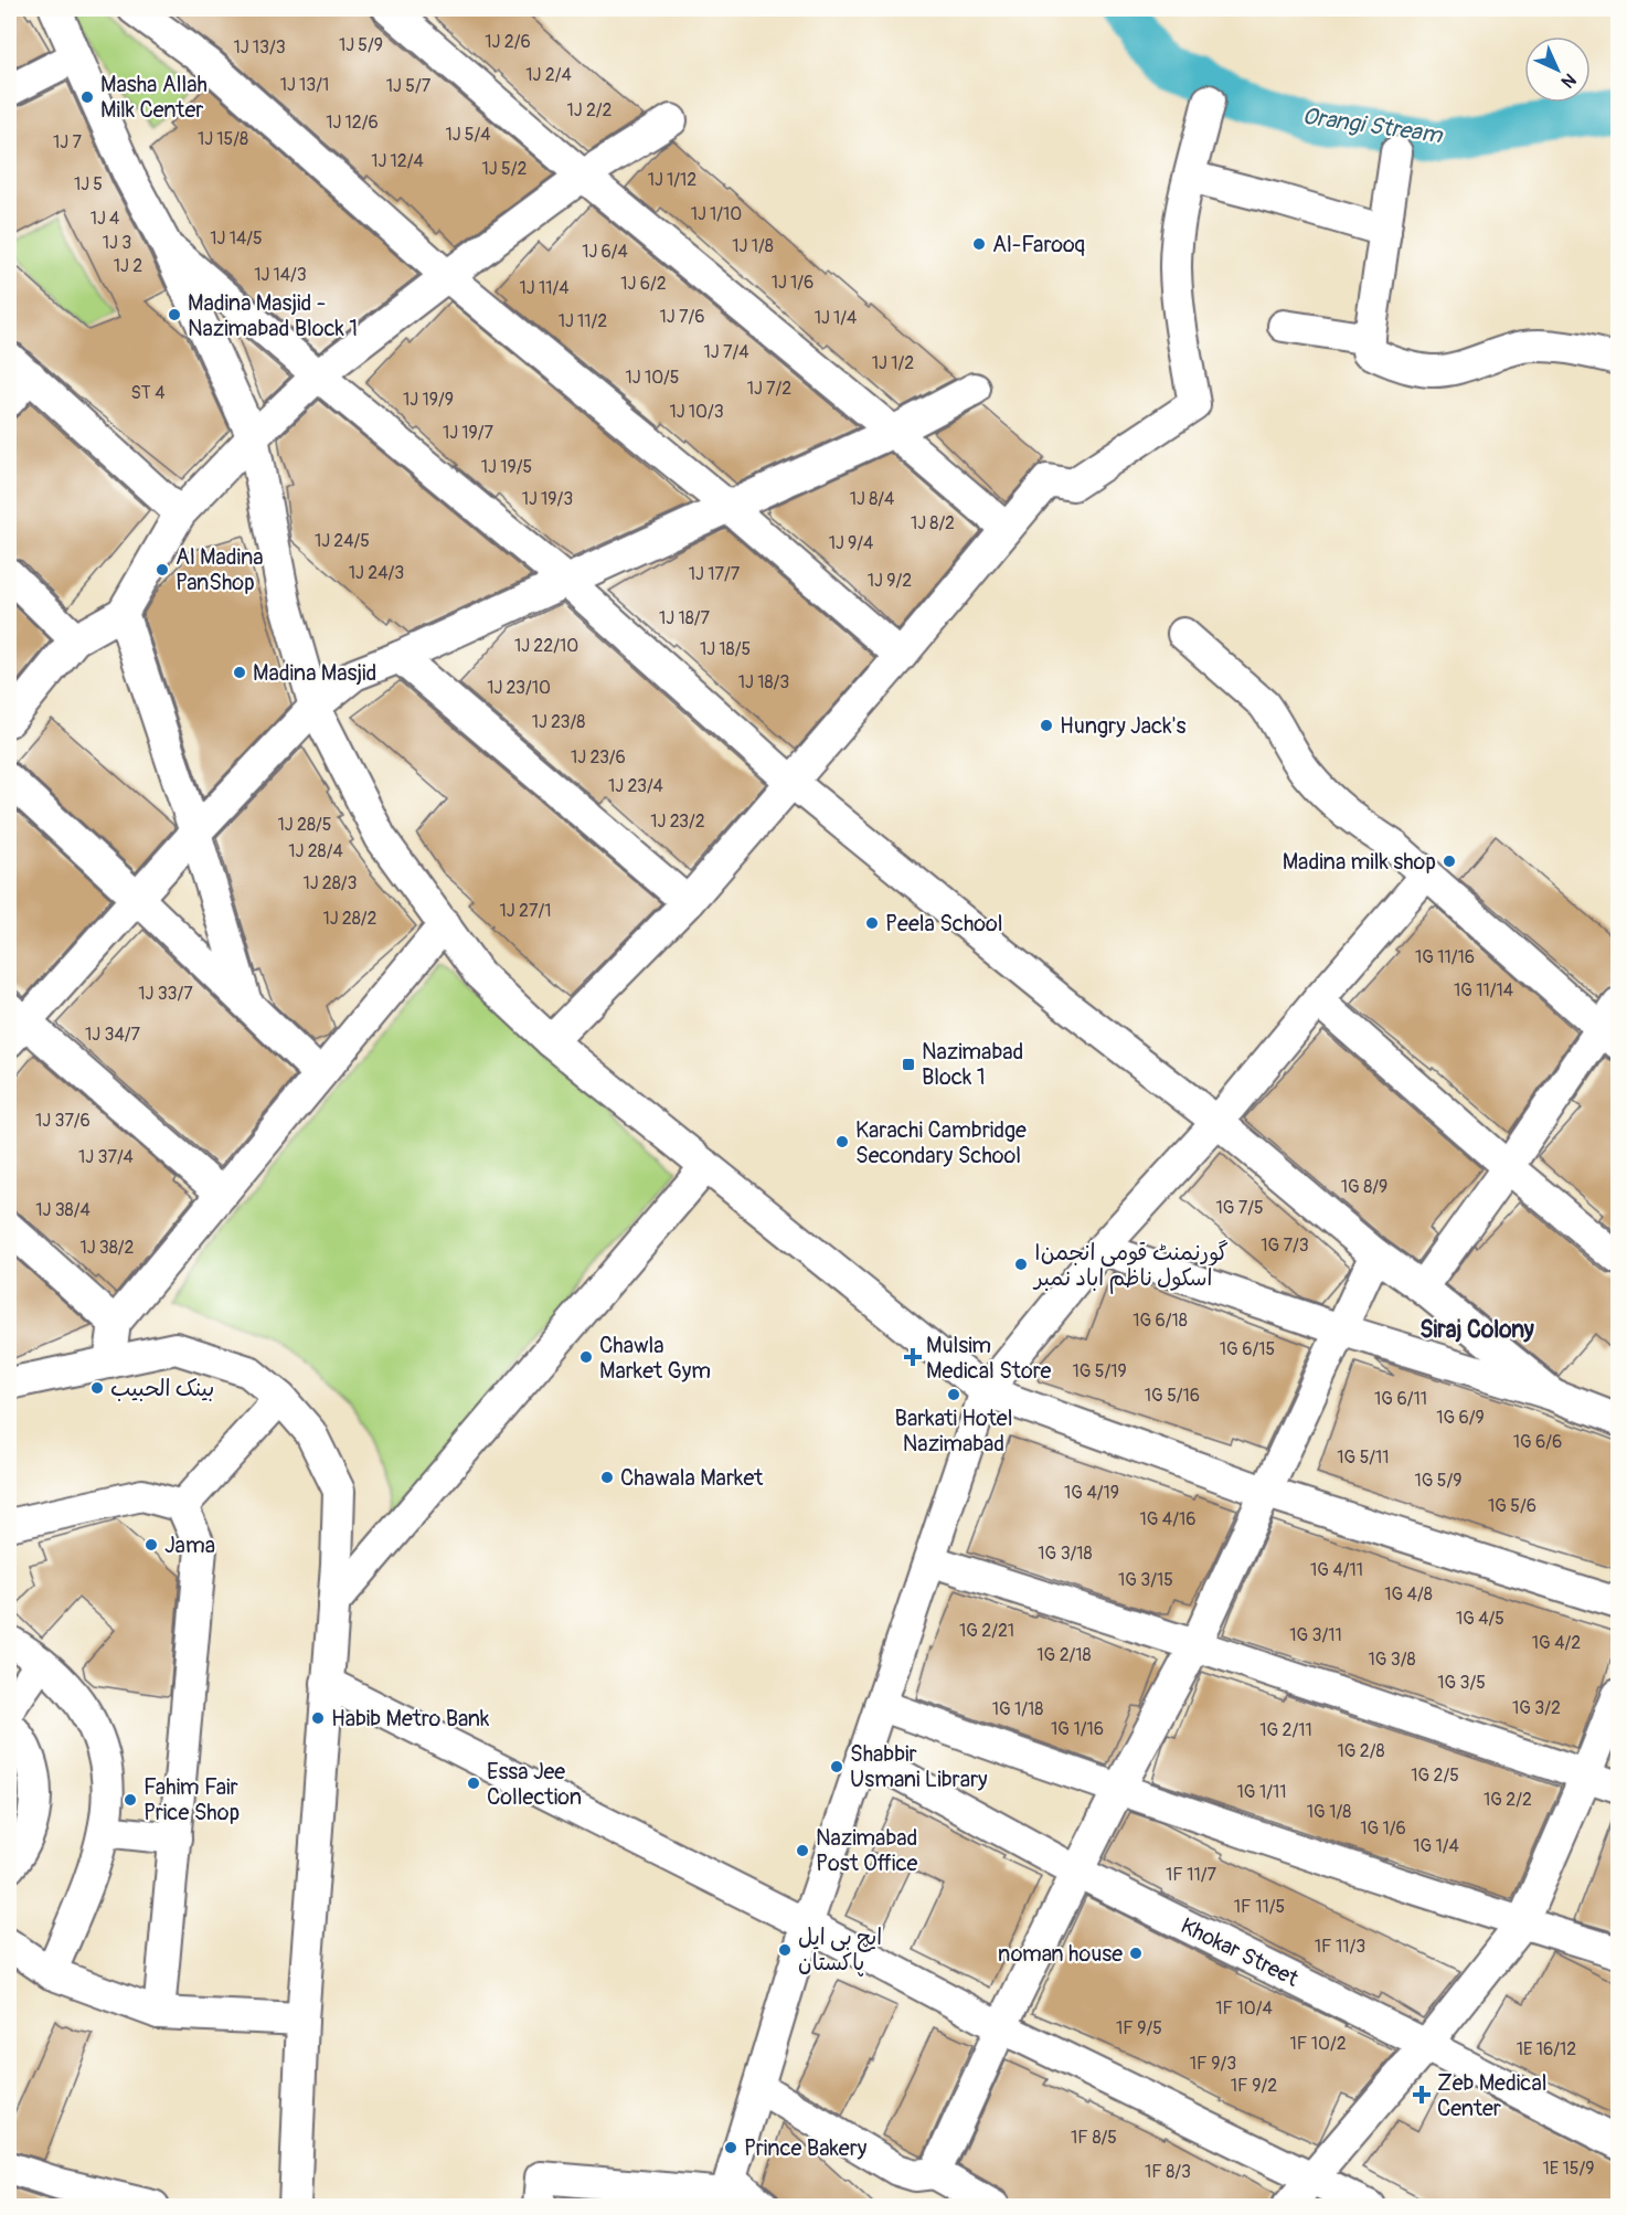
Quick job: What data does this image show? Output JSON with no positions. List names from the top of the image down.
{
  "streets": {
    "street": ["Khokar Street"]
  },
  "districts": ["Siraj Colony"],
  "water": ["Orangi Stream"],
  "places": {
    "other": [
      "Masha Allah Milk Center",
      "Al-Farooq",
      "Madina Masjid - Nazimabad Block 1",
      "Al Madina PanShop",
      "Madina Masjid",
      "Hungry Jack's",
      "Madina milk shop",
      "Peela School",
      "Karachi Cambridge Secondary School",
      "Iگورنمنٹ قومی انجمن اسکول ناظم اباد نمبر",
      "Chawla Market Gym",
      "بينک الحبيب",
      "Barkati Hotel Nazimabad",
      "Chawala Market",
      "Jama",
      "Habib Metro Bank",
      "Shabbir Usmani Library",
      "Essa Jee Collection",
      "Fahim Fair Price Shop",
      "Nazimabad Post Office",
      "ایچ بی ایل پاکستان",
      "noman house",
      "Prince Bakery"
    ],
    "transit": ["Nazimabad Block 1"],
    "health": ["Mulsim Medical Store", "Zeb Medical Center"]
  },
  "house_numbers": [
    "1J 2/6",
    "1J 5/9",
    "1J 13/3",
    "1J 2/4",
    "1J 13/1",
    "1J 5/7",
    "1J 2/2",
    "1J 12/6",
    "1J 5/4",
    "1J 15/8",
    "1J 7",
    "1J 12/4",
    "1J 5/2",
    "1J 1/12",
    "1J 5",
    "1J 1/10",
    "1J 4",
    "1J 14/5",
    "1J 3",
    "1J 1/8",
    "1J 6/4",
    "1J 2",
    "1J 14/3",
    "1J 1/6",
    "1J 6/2",
    "1J 11/4",
    "1J 7/6",
    "1J 1/4",
    "1J 11/2",
    "1J 7/4",
    "1J 1/2",
    "1J 10/5",
    "1J 7/2",
    "ST 4",
    "1J 19/9",
    "1J 10/3",
    "1J 19/7",
    "1J 19/5",
    "1J 19/3",
    "1J 8/4",
    "1J 8/2",
    "1J 24/5",
    "1J 9/4",
    "1J 24/3",
    "1J 17/7",
    "1J 9/2",
    "1J 18/7",
    "1J 22/10",
    "1J 18/5",
    "1J 18/3",
    "1J 23/10",
    "1J 23/8",
    "1J 23/6",
    "1J 23/4",
    "1J 23/2",
    "1J 28/5",
    "1J 28/4",
    "1J 28/3",
    "1J 27/1",
    "1J 28/2",
    "1G 11/16",
    "1G 11/14",
    "1J 33/7",
    "1J 34/7",
    "1J 37/6",
    "1J 37/4",
    "1G 8/9",
    "1G 7/5",
    "1J 38/4",
    "1G 7/3",
    "1J 38/2",
    "1G 6/18",
    "1G 6/15",
    "1G 5/19",
    "1G 5/16",
    "1G 6/11",
    "1G 6/9",
    "1G 6/6",
    "1G 5/11",
    "1G 5/9",
    "1G 4/19",
    "1G 5/6",
    "1G 4/16",
    "1G 3/18",
    "1G 4/11",
    "1G 3/15",
    "1G 4/8",
    "1G 4/5",
    "1G 2/21",
    "1G 3/11",
    "1G 4/2",
    "1G 2/18",
    "1G 3/8",
    "1G 3/5",
    "1G 3/2",
    "1G 1/18",
    "1G 1/16",
    "1G 2/11",
    "1G 2/8",
    "1G 2/5",
    "1G 1/11",
    "1G 2/2",
    "1G 1/8",
    "1G 1/6",
    "1G 1/4",
    "1F 11/7",
    "1F 11/5",
    "1F 11/3",
    "1F 10/4",
    "1F 9/5",
    "1F 10/2",
    "1E 16/12",
    "1F 9/3",
    "1F 9/2",
    "1F 8/5",
    "1E 15/9",
    "1F 8/3"
  ],
  "north": "bottom right"
}
